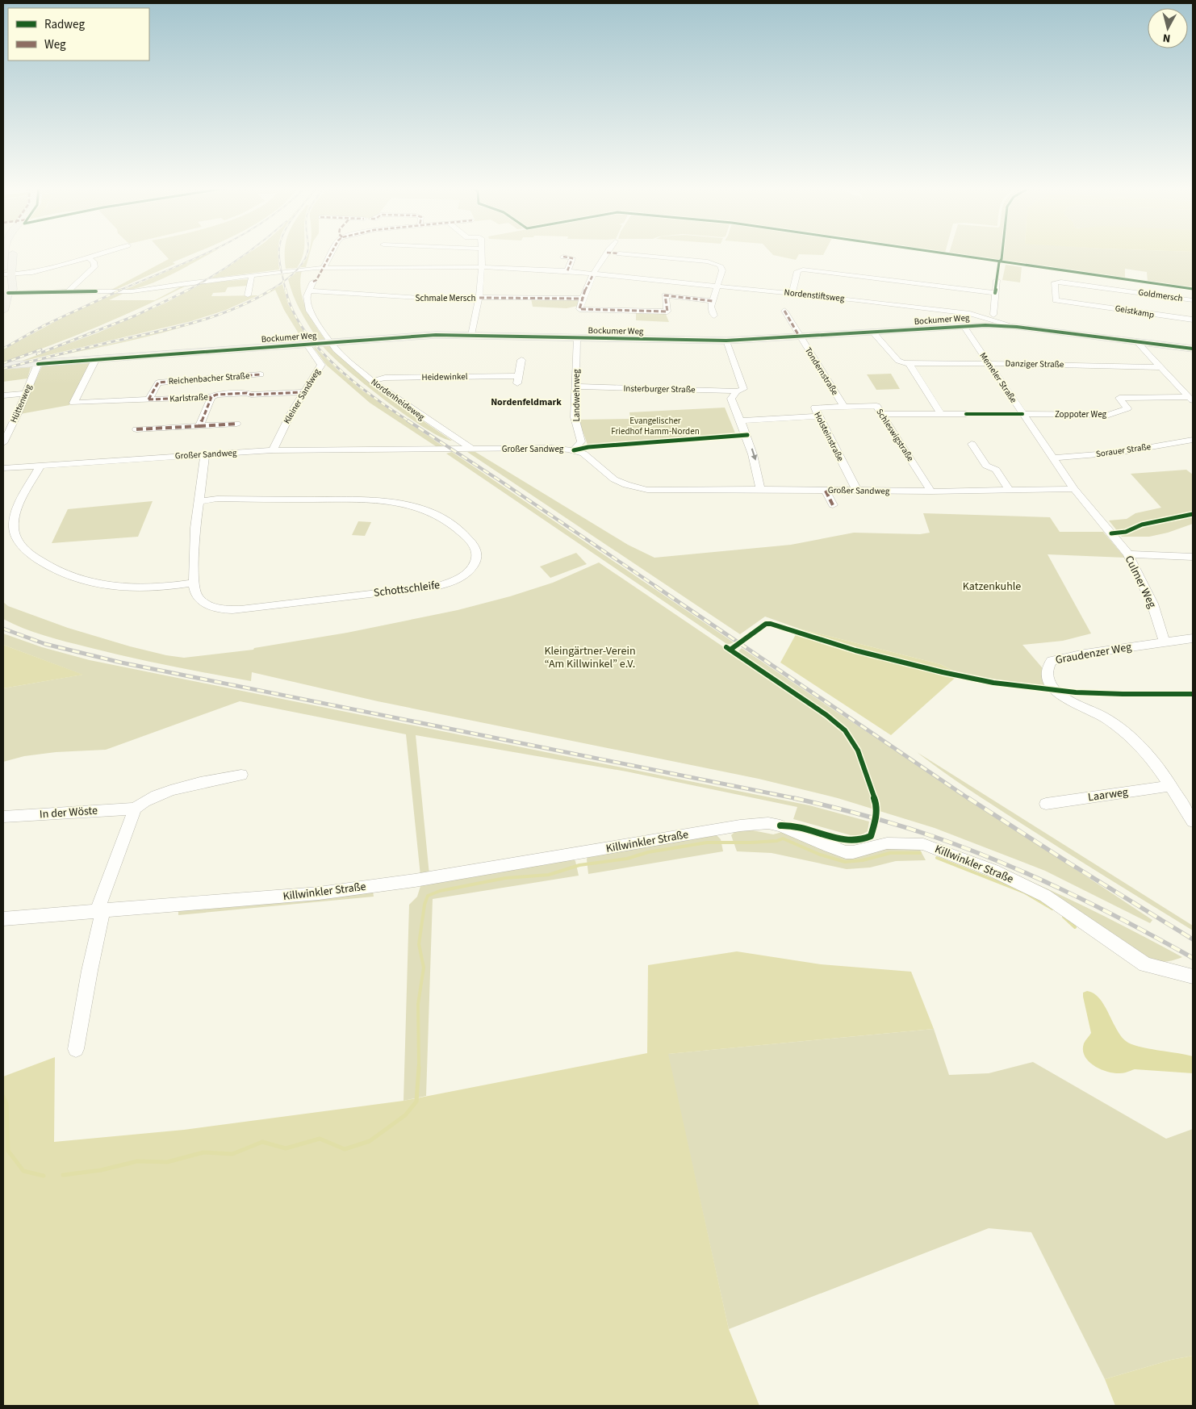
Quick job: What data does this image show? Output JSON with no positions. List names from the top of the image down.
{
  "streets": {
    "main road": ["Bockumer Weg"],
    "street": [
      "Nordenstiftsweg",
      "Goldmersch",
      "Schmale Mersch",
      "Geistkamp",
      "Danziger Straße",
      "Tondernstraße",
      "Heidewinkel",
      "Memeler Straße",
      "Reichenbacher Straße",
      "Insterburger Straße",
      "Landwehrweg",
      "Kleiner Sandweg",
      "Karlstraße",
      "Nordenheideweg",
      "Hüttenweg",
      "Zoppoter Weg",
      "Schleswigstraße",
      "Holsteinstraße",
      "Großer Sandweg",
      "Sorauer Straße",
      "Culmer Weg",
      "Schottschleife",
      "Graudenzer Weg",
      "Laarweg",
      "In der Wöste",
      "Killwinkler Straße"
    ]
  },
  "crossings": [
    ["Nordenstiftsweg", "Bockumer Weg"],
    ["Goldmersch", "Geistkamp"],
    ["Schmale Mersch", "Nordenheideweg"],
    ["Bockumer Weg", "Tondernstraße"],
    ["Bockumer Weg", "Memeler Straße"],
    ["Bockumer Weg", "Landwehrweg"],
    ["Bockumer Weg", "Kleiner Sandweg"],
    ["Bockumer Weg", "Karlstraße"],
    ["Bockumer Weg", "Nordenheideweg"],
    ["Bockumer Weg", "Hüttenweg"],
    ["Danziger Straße", "Memeler Straße"],
    ["Tondernstraße", "Schleswigstraße"],
    ["Tondernstraße", "Holsteinstraße"],
    ["Heidewinkel", "Nordenheideweg"],
    ["Memeler Straße", "Zoppoter Weg"],
    ["Memeler Straße", "Großer Sandweg"],
    ["Memeler Straße", "Sorauer Straße"],
    ["Memeler Straße", "Culmer Weg"],
    ["Reichenbacher Straße", "Karlstraße"],
    ["Insterburger Straße", "Landwehrweg"],
    ["Landwehrweg", "Großer Sandweg"],
    ["Kleiner Sandweg", "Karlstraße"],
    ["Kleiner Sandweg", "Großer Sandweg"],
    ["Nordenheideweg", "Großer Sandweg"],
    ["Schleswigstraße", "Holsteinstraße"],
    ["Schleswigstraße", "Großer Sandweg"],
    ["Holsteinstraße", "Großer Sandweg"],
    ["Großer Sandweg", "Culmer Weg"],
    ["Großer Sandweg", "Schottschleife"],
    ["Culmer Weg", "Graudenzer Weg"],
    ["Graudenzer Weg", "Laarweg"]
  ],
  "districts": ["Nordenfeldmark"],
  "parks": ["Evangelischer Friedhof Hamm-Norden", "Katzenkuhle", "Kleingärtner-Verein “Am Killwinkel” e.V."],
  "legend": ["Radweg", "Weg"],
  "north": "bottom"
}
